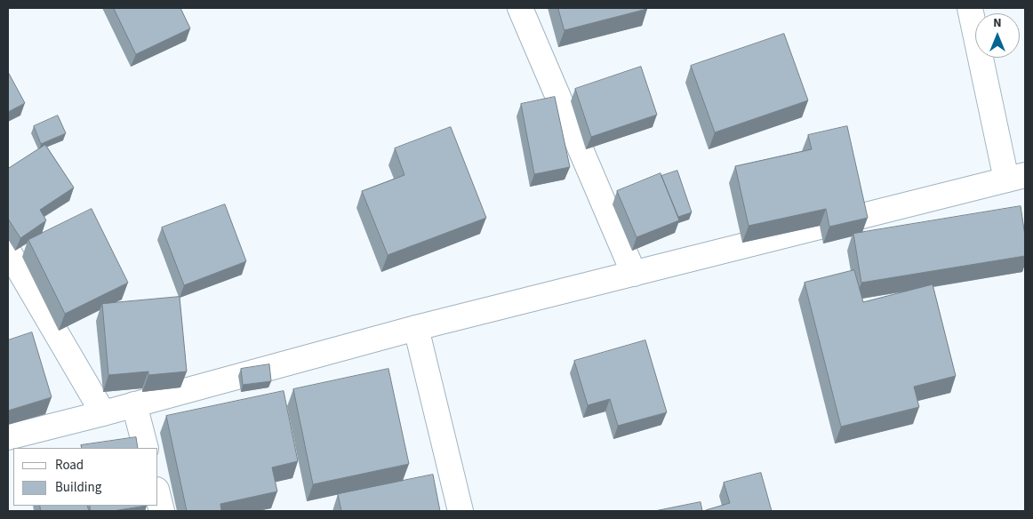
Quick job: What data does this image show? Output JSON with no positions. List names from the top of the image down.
{
  "legend": ["Road", "Building"],
  "north": "top"
}
